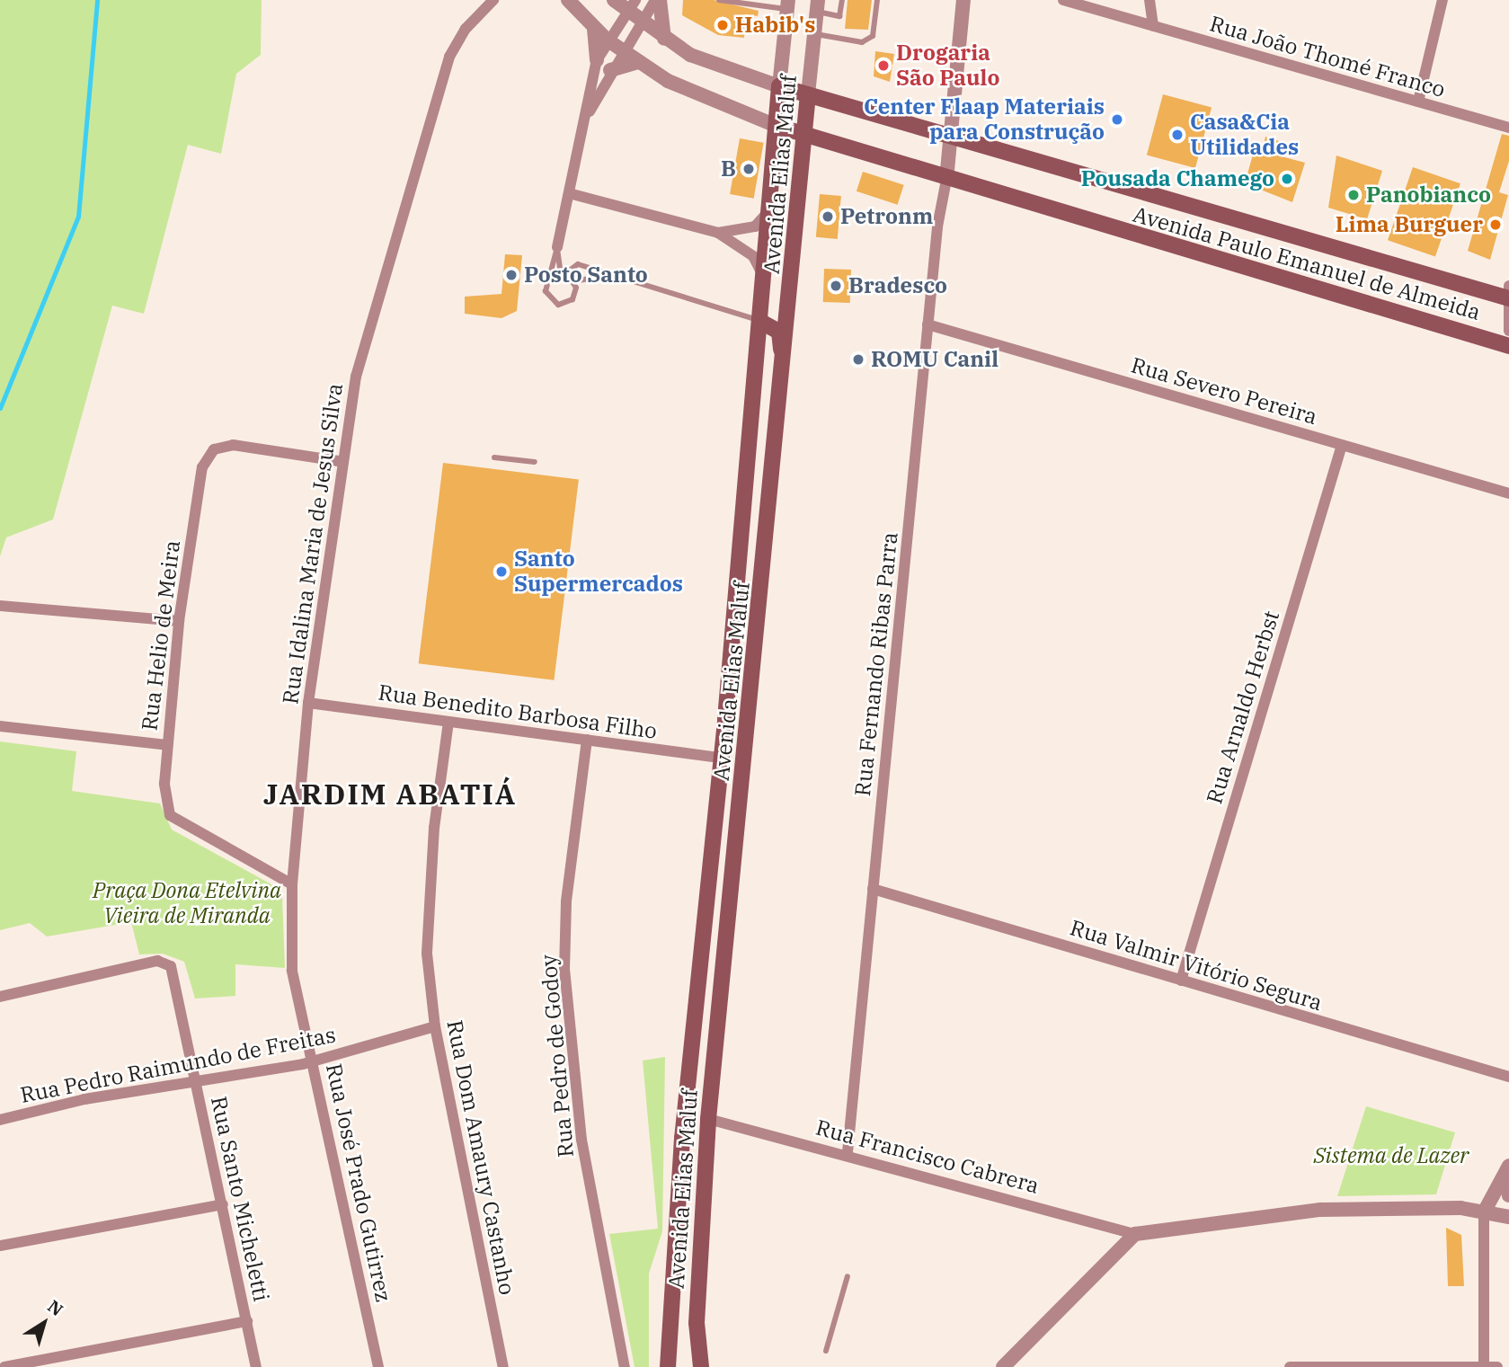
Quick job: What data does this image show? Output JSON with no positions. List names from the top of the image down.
{
  "streets": {
    "main road": ["Avenida Elias Maluf", "Avenida Paulo Emanuel de Almeida"],
    "street": [
      "Rua João Thomé Franco",
      "Rua Severo Pereira",
      "Rua Idalina Maria de Jesus Silva",
      "Rua Helio de Meira",
      "Rua Fernando Ribas Parra",
      "Rua Arnaldo Herbst",
      "Rua Benedito Barbosa Filho",
      "Rua Valmir Vitório Segura",
      "Rua Pedro de Godoy",
      "Rua Pedro Raimundo de Freitas",
      "Rua Francisco Cabrera",
      "Rua Dom Amaury Castanho",
      "Rua José Prado Gutirrez",
      "Rua Santo Micheletti"
    ]
  },
  "crossings": [
    ["Avenida Elias Maluf", "Avenida Paulo Emanuel de Almeida"],
    ["Avenida Elias Maluf", "Rua Benedito Barbosa Filho"],
    ["Avenida Elias Maluf", "Rua Francisco Cabrera"],
    ["Avenida Paulo Emanuel de Almeida", "Rua Fernando Ribas Parra"],
    ["Rua Severo Pereira", "Rua Fernando Ribas Parra"],
    ["Rua Severo Pereira", "Rua Arnaldo Herbst"],
    ["Rua Idalina Maria de Jesus Silva", "Rua Helio de Meira"],
    ["Rua Idalina Maria de Jesus Silva", "Rua Benedito Barbosa Filho"],
    ["Rua Idalina Maria de Jesus Silva", "Rua José Prado Gutirrez"],
    ["Rua Fernando Ribas Parra", "Rua Valmir Vitório Segura"],
    ["Rua Fernando Ribas Parra", "Rua Francisco Cabrera"],
    ["Rua Arnaldo Herbst", "Rua Valmir Vitório Segura"],
    ["Rua Benedito Barbosa Filho", "Rua Pedro de Godoy"],
    ["Rua Benedito Barbosa Filho", "Rua Dom Amaury Castanho"],
    ["Rua Pedro Raimundo de Freitas", "Rua Dom Amaury Castanho"],
    ["Rua Pedro Raimundo de Freitas", "Rua José Prado Gutirrez"],
    ["Rua Pedro Raimundo de Freitas", "Rua Santo Micheletti"]
  ],
  "districts": ["JARDIM ABATIÁ"],
  "parks": ["Praça Dona Etelvina Vieira de Miranda", "Sistema de Lazer"],
  "places": [
    "Habib's",
    "Drogaria São Paulo",
    "Center Flaap Materiais para Construção",
    "Casa&Cia Utilidades",
    "B",
    "Pousada Chamego",
    "Panobianco",
    "Petronm",
    "Lima Burguer",
    "Posto Santo",
    "Bradesco",
    "ROMU Canil",
    "Santo Supermercados"
  ],
  "north": "top right"
}
